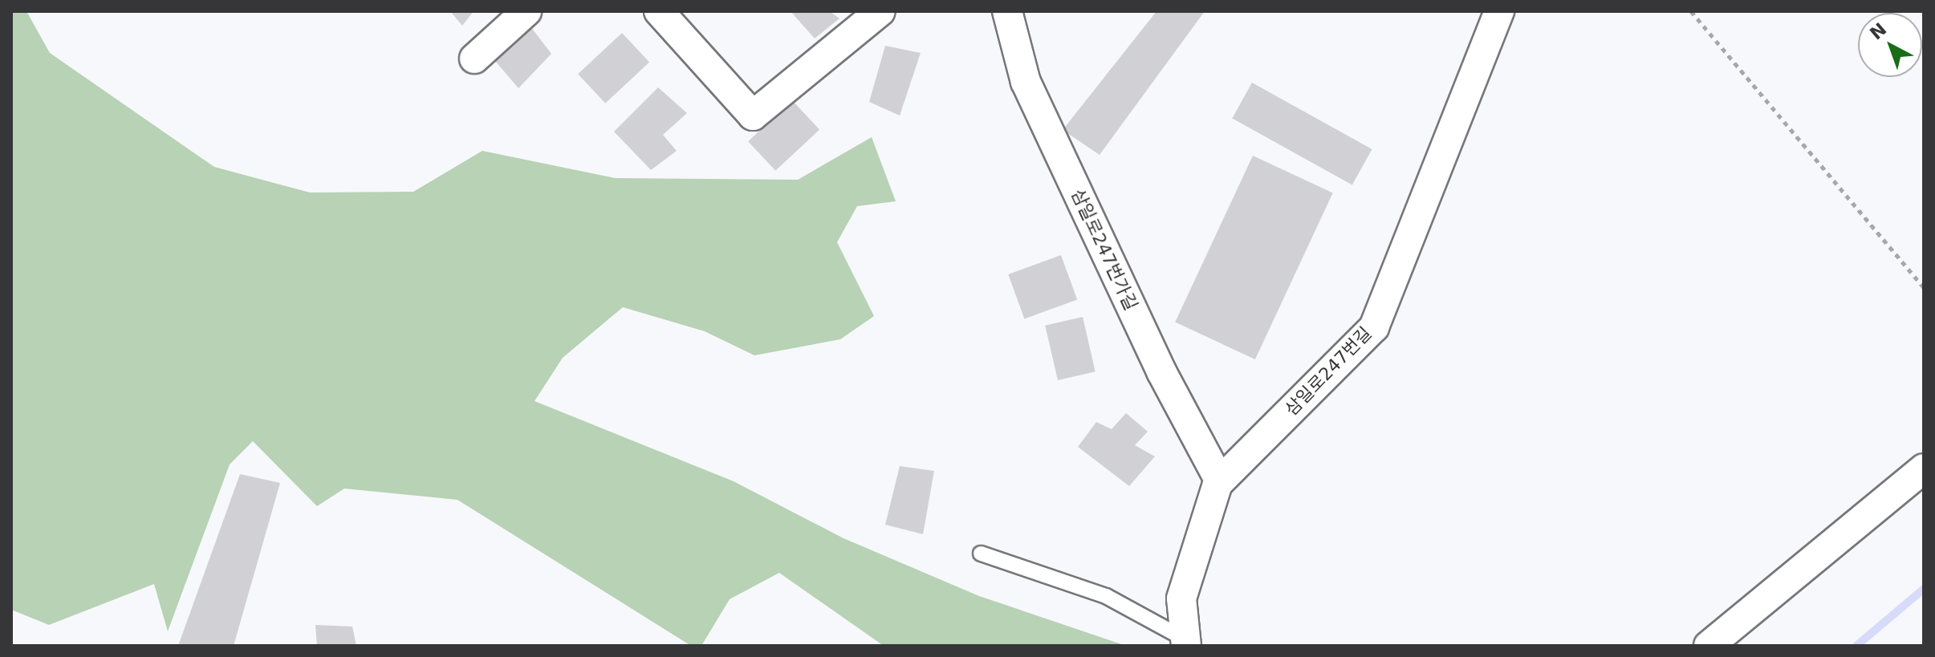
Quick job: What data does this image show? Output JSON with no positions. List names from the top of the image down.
{
  "streets": {
    "street": ["삼일로247번가길", "삼일로247번길"]
  },
  "crossings": [
    ["삼일로247번가길", "삼일로247번길"]
  ],
  "north": "top left"
}
